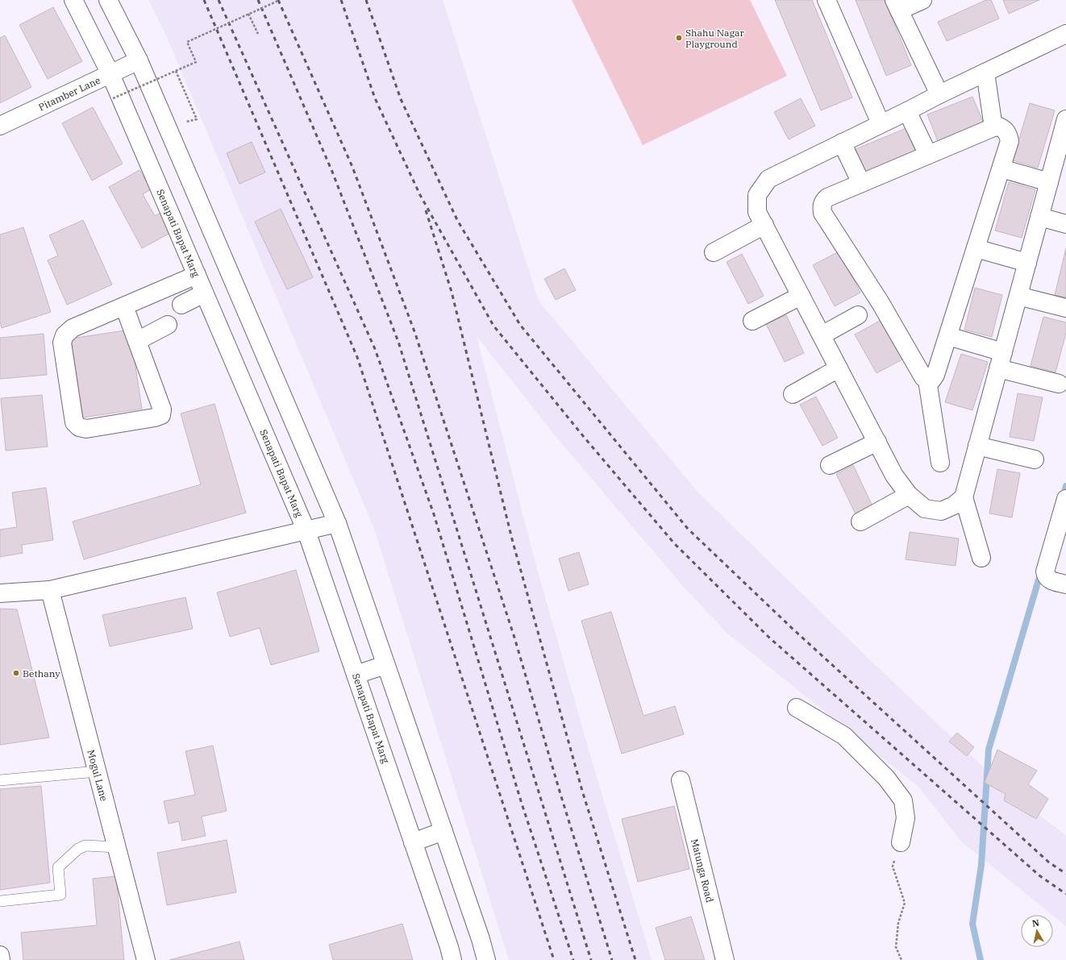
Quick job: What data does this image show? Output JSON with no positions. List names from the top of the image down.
{
  "streets": {
    "street": [
      "Pitamber Lane",
      "Senapati Bapat Marg",
      "Mogul Lane",
      "Matunga Road"
    ]
  },
  "crossings": [
    ["Pitamber Lane", "Senapati Bapat Marg"]
  ],
  "places": ["Shahu Nagar Playground", "Bethany"],
  "north": "top"
}
